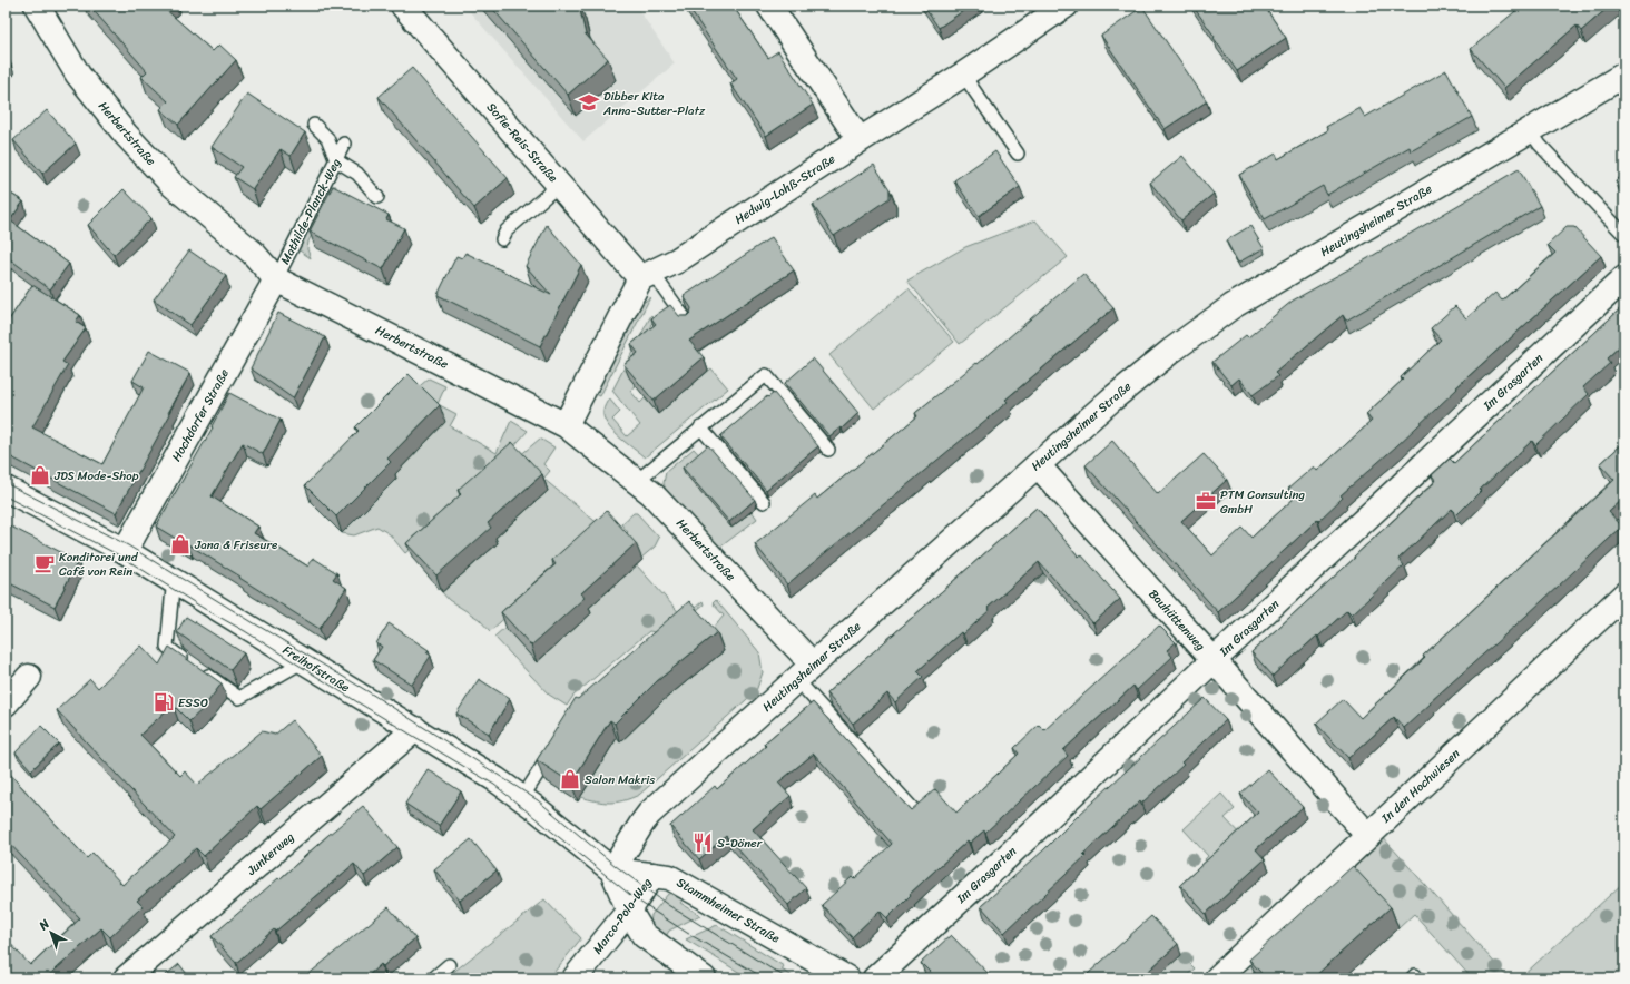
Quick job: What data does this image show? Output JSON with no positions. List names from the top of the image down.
{
  "streets": {
    "street": [
      "Herbertstraße",
      "Sofie-Reis-Straße",
      "Hedwig-Lohß-Straße",
      "Heutingsheimer Straße",
      "Im Grasgarten",
      "Hochdorfer Straße",
      "Bauhüttenweg",
      "Freihofstraße",
      "In den Hochwiesen",
      "Junkerweg",
      "Stammheimer Straße",
      "Marco-Polo-Weg"
    ],
    "lane": ["Mathilde-Planck-Weg"]
  },
  "crossings": [
    ["Herbertstraße", "Mathilde-Planck-Weg"],
    ["Herbertstraße", "Heutingsheimer Straße"],
    ["Herbertstraße", "Hochdorfer Straße"],
    ["Sofie-Reis-Straße", "Hedwig-Lohß-Straße"],
    ["Mathilde-Planck-Weg", "Hochdorfer Straße"],
    ["Heutingsheimer Straße", "Bauhüttenweg"],
    ["Heutingsheimer Straße", "Freihofstraße"],
    ["Heutingsheimer Straße", "Stammheimer Straße"],
    ["Im Grasgarten", "Bauhüttenweg"],
    ["Hochdorfer Straße", "Freihofstraße"],
    ["Bauhüttenweg", "In den Hochwiesen"],
    ["Freihofstraße", "Junkerweg"],
    ["Freihofstraße", "Stammheimer Straße"],
    ["Stammheimer Straße", "Marco-Polo-Weg"]
  ],
  "places": {
    "school or university": ["Dibber Kita Anna-Sutter-Platz"],
    "shop": ["JDS Mode-Shop", "Jana & Friseure", "Salon Makris"],
    "office": ["PTM Consulting GmbH"],
    "cafe": ["Konditorei und Café von Rein"],
    "fuel station": ["ESSO"],
    "restaurant": ["S-Döner"]
  },
  "north": "top left"
}
